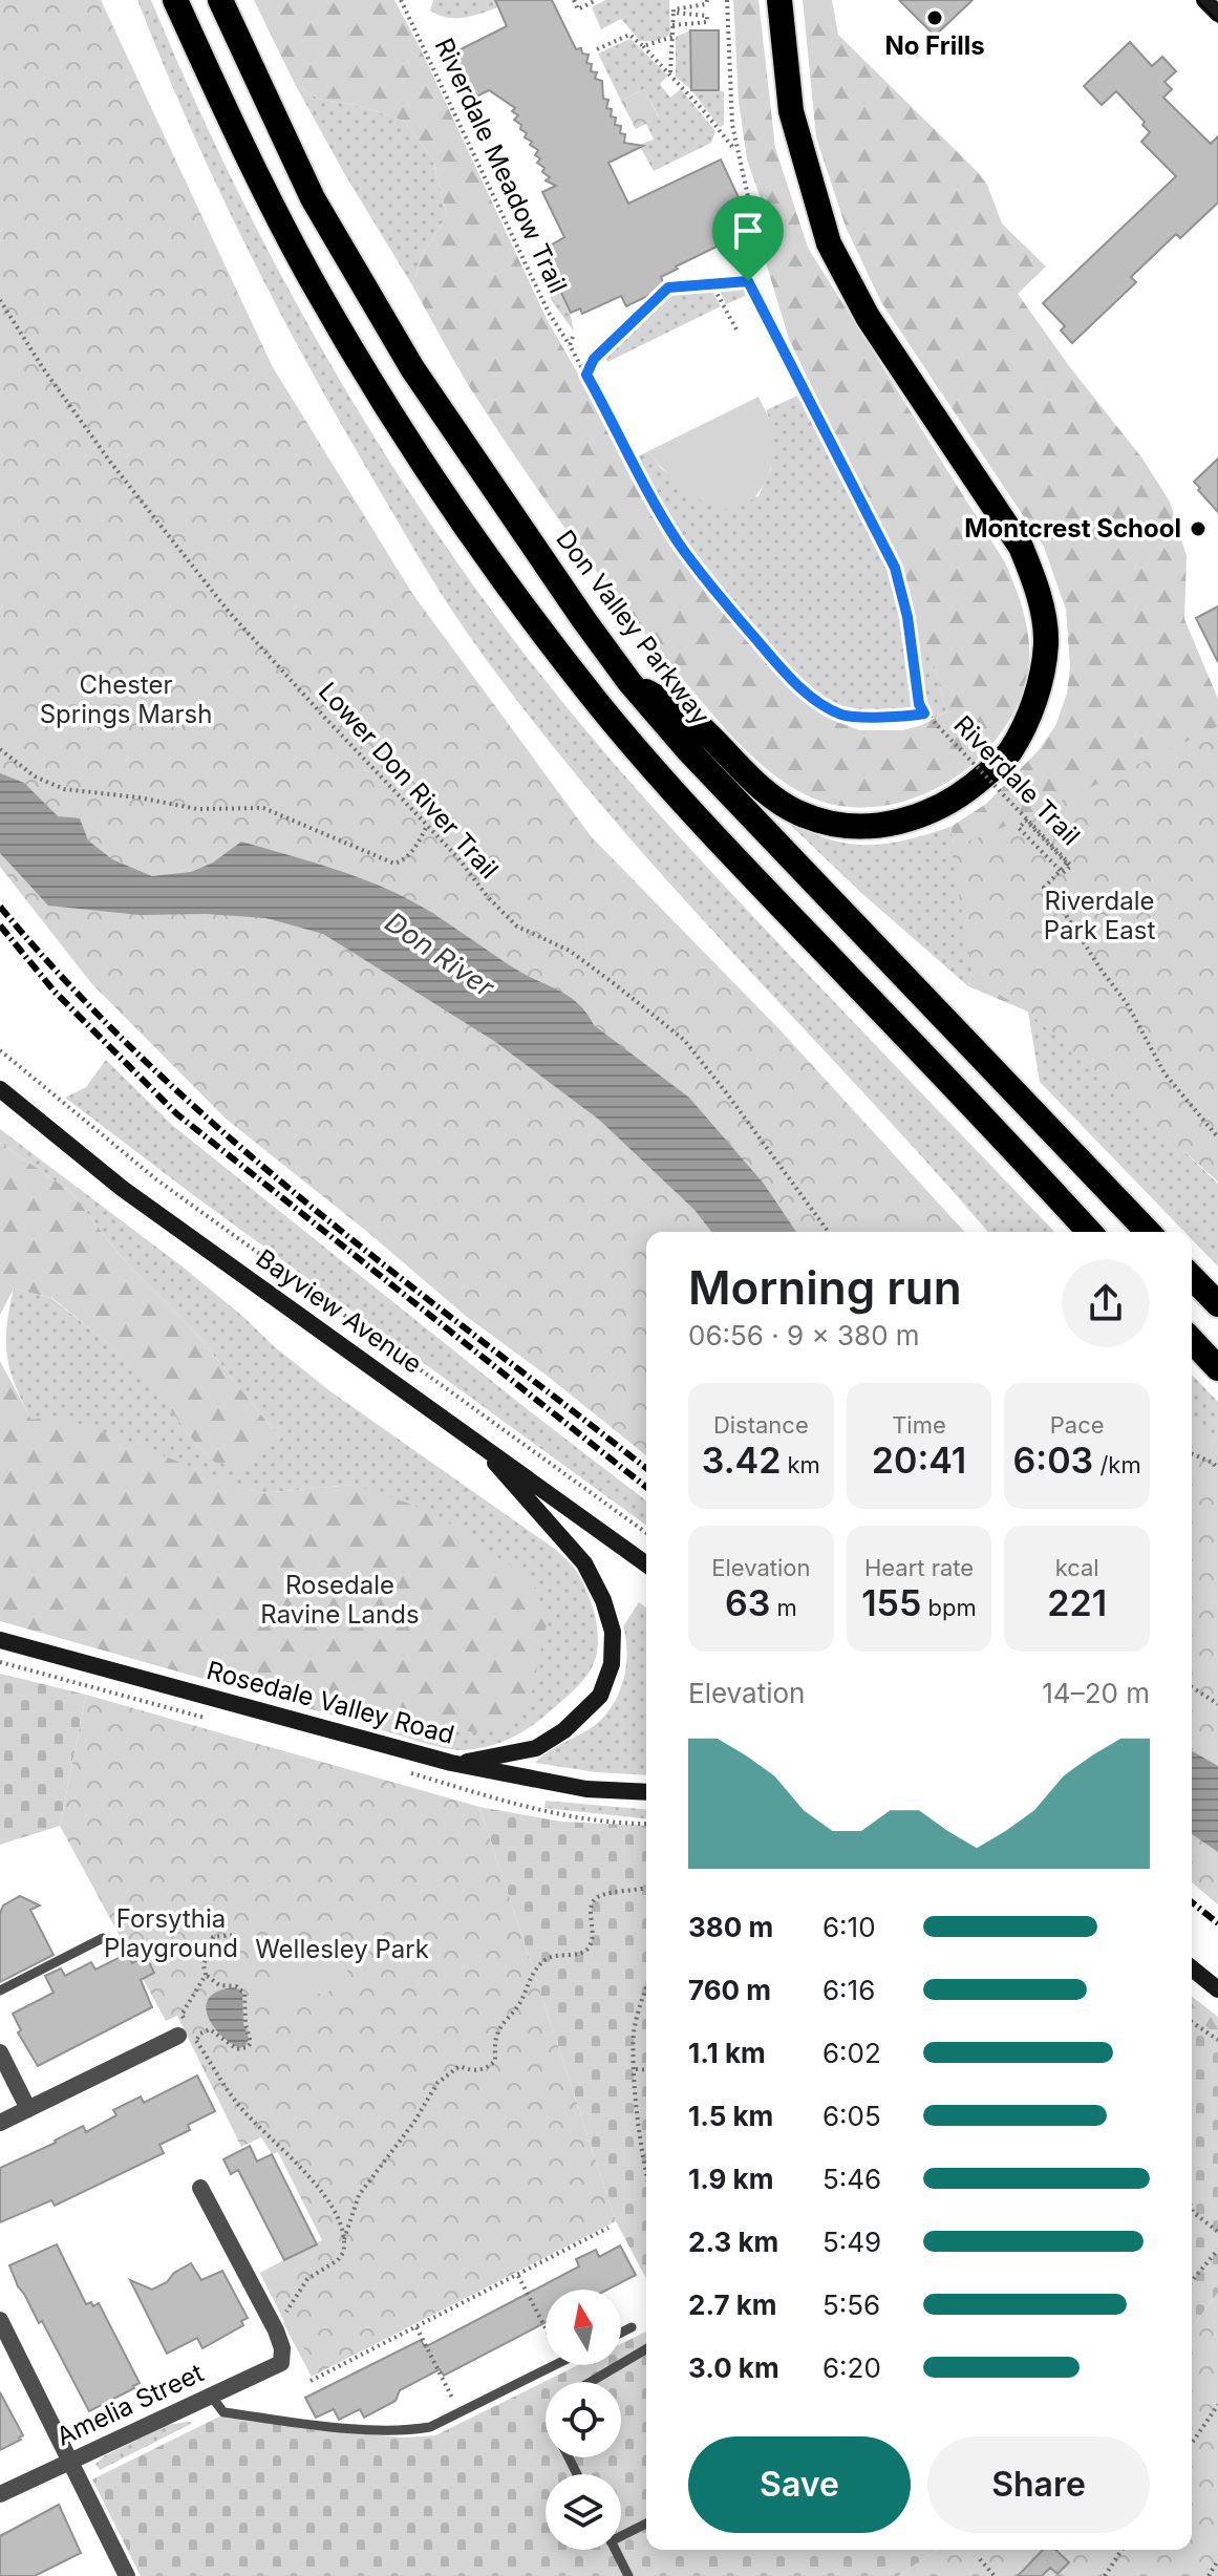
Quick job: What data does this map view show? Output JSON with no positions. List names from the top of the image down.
{
  "streets": {
    "highway": ["Don Valley Parkway"],
    "street": ["Bayview Avenue", "Rosedale Valley Road", "Amelia Street"],
    "path": ["Riverdale Meadow Trail", "Lower Don River Trail", "Riverdale Trail"]
  },
  "crossings": [
    ["Riverdale Meadow Trail", "Riverdale Trail"]
  ],
  "water": ["Don River"],
  "parks": [
    "Chester Springs Marsh",
    "Riverdale Park East",
    "Rosedale Ravine Lands",
    "Forsythia Playground",
    "Wellesley Park"
  ],
  "places": ["No Frills", "Montcrest School"],
  "north": "top",
  "page": {
    "heading": ["Morning run", "06:56 · 9 × 380 m"],
    "stats": [
      ["Distance", "3.42 km"],
      ["Time", "20:41"],
      ["Pace", "6:03 /km"],
      ["Elevation", "63 m"],
      ["Heart rate", "155 bpm"],
      ["kcal", "221"]
    ],
    "chart": ["Elevation", "14–20 m"],
    "list": [
      {
        "name": "380 m",
        "note": "6:10"
      },
      {
        "name": "760 m",
        "note": "6:16"
      },
      {
        "name": "1.1 km",
        "note": "6:02"
      },
      {
        "name": "1.5 km",
        "note": "6:05"
      },
      {
        "name": "1.9 km",
        "note": "5:46"
      },
      {
        "name": "2.3 km",
        "note": "5:49"
      },
      {
        "name": "2.7 km",
        "note": "5:56"
      },
      {
        "name": "3.0 km",
        "note": "6:20"
      }
    ],
    "buttons": ["Save", "Share"]
  }
}
